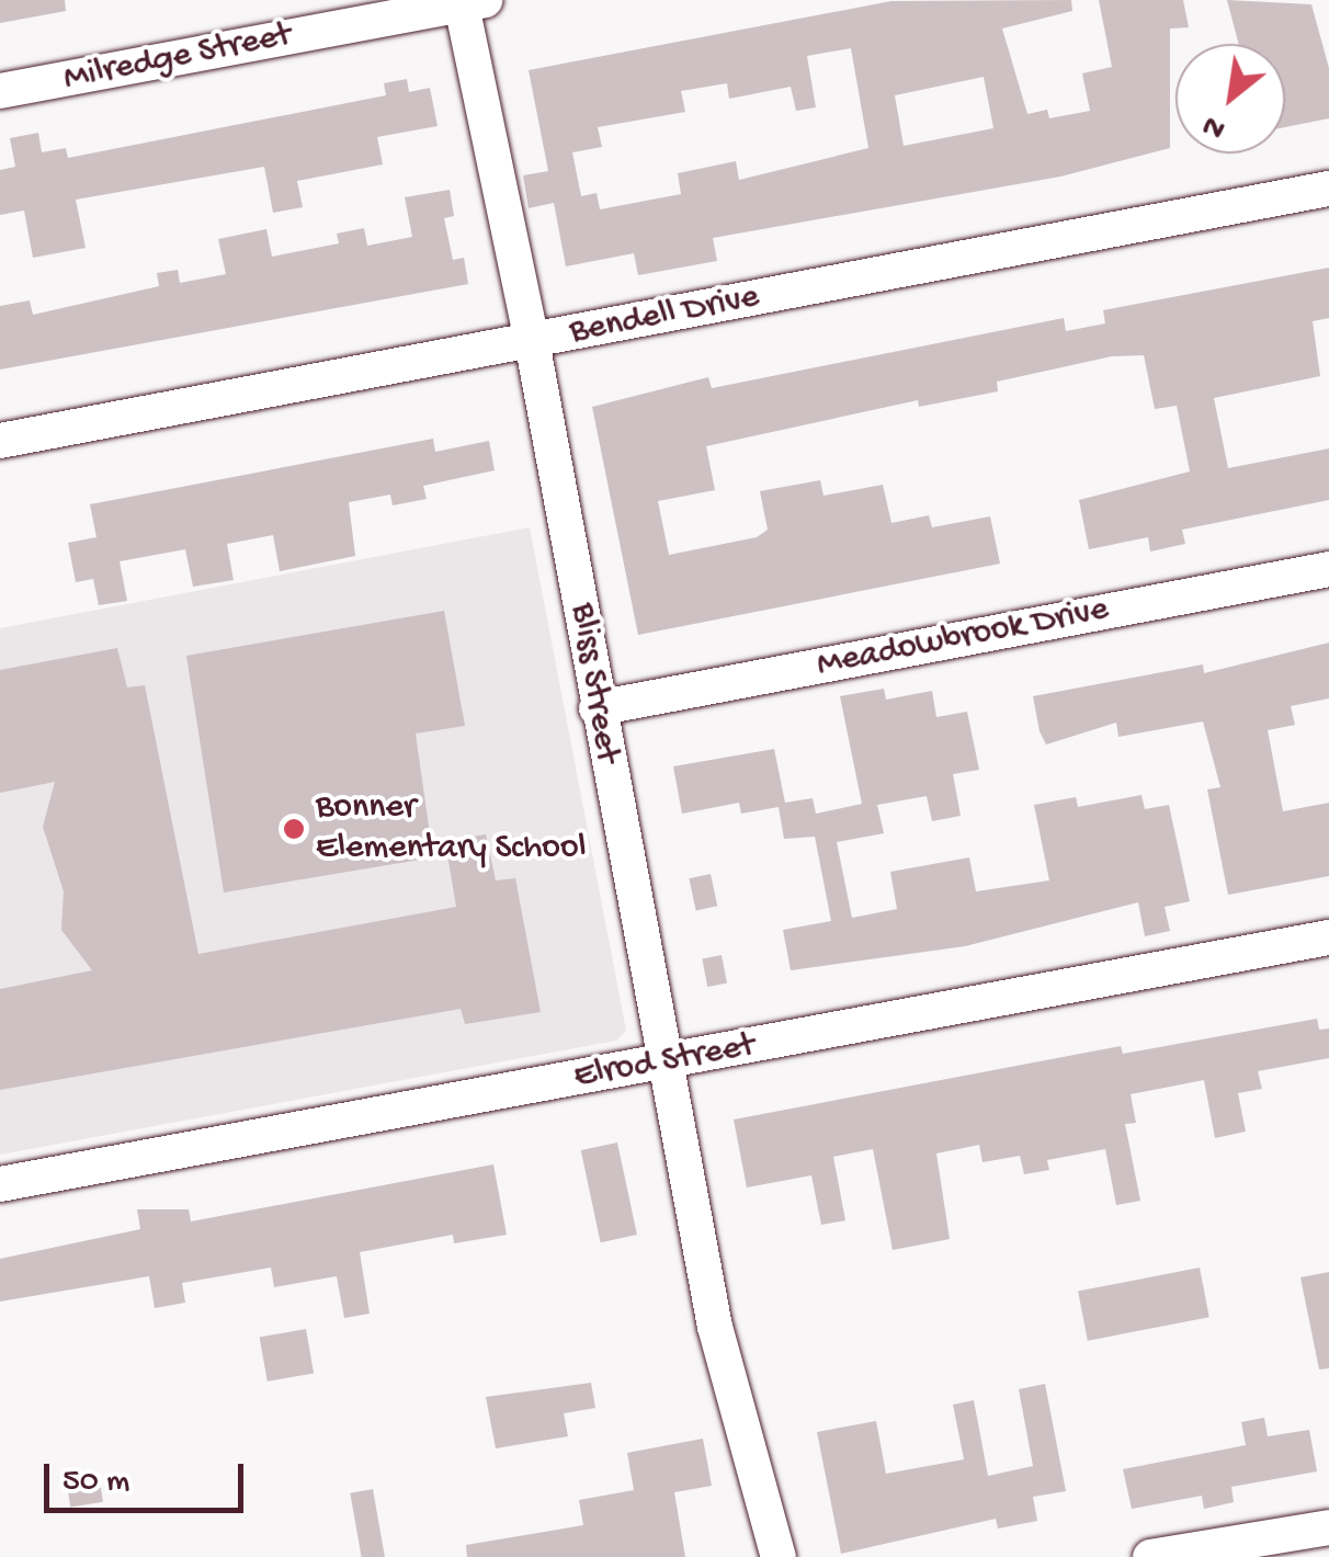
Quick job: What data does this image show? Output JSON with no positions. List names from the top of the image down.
{
  "streets": {
    "street": [
      "Milredge Street",
      "Bendell Drive",
      "Meadowbrook Drive",
      "Bliss Street",
      "Elrod Street"
    ]
  },
  "crossings": [
    ["Milredge Street", "Bliss Street"],
    ["Bendell Drive", "Bliss Street"],
    ["Meadowbrook Drive", "Bliss Street"],
    ["Bliss Street", "Elrod Street"]
  ],
  "places": ["Bonner Elementary School"],
  "scale_bar": "50 m",
  "north": "bottom left"
}
